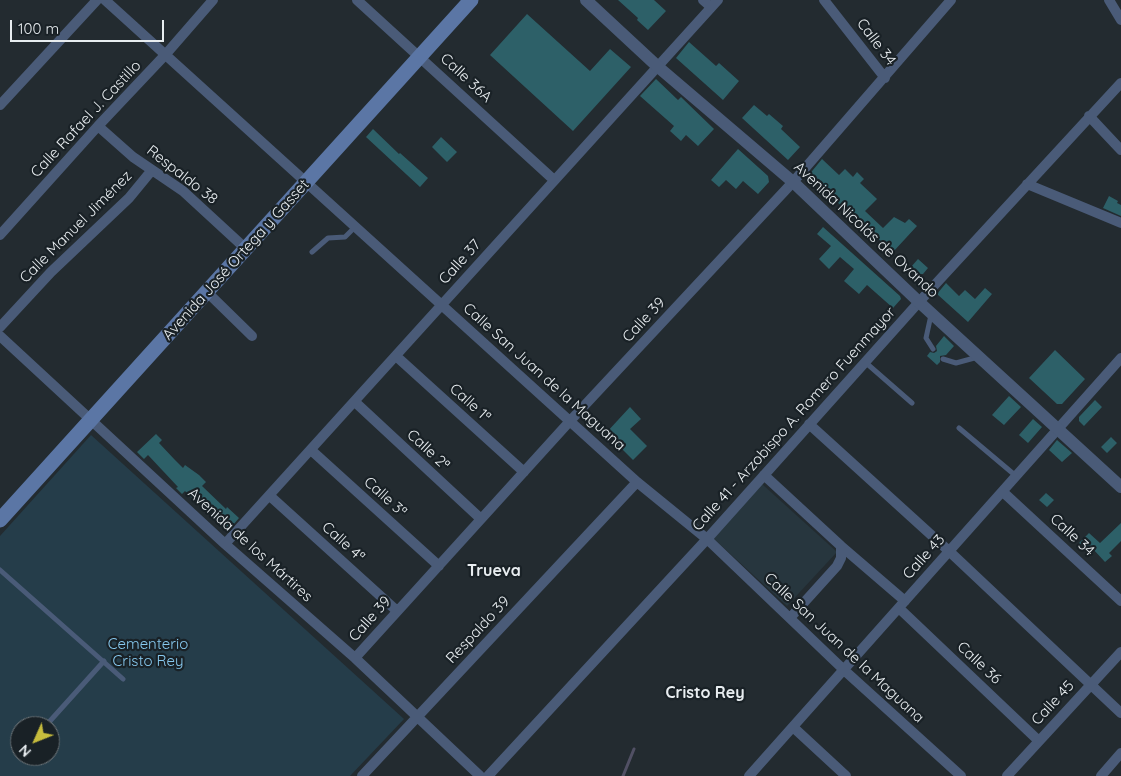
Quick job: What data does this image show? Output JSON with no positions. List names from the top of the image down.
{
  "streets": {
    "main road": ["Avenida José Ortega y Gasset"],
    "street": [
      "Calle 34",
      "Calle 36A",
      "Calle Rafael J. Castillo",
      "Respaldo 38",
      "Calle Manuel Jiménez",
      "Avenida Nicolás de Ovando",
      "Calle 37",
      "Calle 39",
      "Calle San Juan de la Maguana",
      "Calle 1ª",
      "Calle 41 - Arzobispo A. Romero Fuenmayor",
      "Calle 2ª",
      "Calle 3ª",
      "Calle 4ª",
      "Avenida de los Mártires",
      "Calle 43",
      "Respaldo 39",
      "Calle 36",
      "Calle 45"
    ]
  },
  "crossings": [
    ["Calle 34", "Calle 39"],
    ["Calle 34", "Calle 43"],
    ["Calle 36A", "Avenida José Ortega y Gasset"],
    ["Calle 36A", "Calle 37"],
    ["Calle Rafael J. Castillo", "Respaldo 38"],
    ["Calle Rafael J. Castillo", "Calle San Juan de la Maguana"],
    ["Respaldo 38", "Calle Manuel Jiménez"],
    ["Respaldo 38", "Avenida José Ortega y Gasset"],
    ["Avenida Nicolás de Ovando", "Calle 37"],
    ["Avenida Nicolás de Ovando", "Calle 39"],
    ["Avenida Nicolás de Ovando", "Calle 41 - Arzobispo A. Romero Fuenmayor"],
    ["Avenida Nicolás de Ovando", "Calle 43"],
    ["Avenida José Ortega y Gasset", "Calle San Juan de la Maguana"],
    ["Avenida José Ortega y Gasset", "Avenida de los Mártires"],
    ["Calle 37", "Calle San Juan de la Maguana"],
    ["Calle 37", "Calle 1ª"],
    ["Calle 37", "Calle 2ª"],
    ["Calle 37", "Calle 3ª"],
    ["Calle 37", "Calle 4ª"],
    ["Calle 37", "Avenida de los Mártires"],
    ["Calle 39", "Calle San Juan de la Maguana"],
    ["Calle 39", "Calle 1ª"],
    ["Calle 39", "Calle 2ª"],
    ["Calle 39", "Calle 3ª"],
    ["Calle 39", "Calle 4ª"],
    ["Calle 39", "Avenida de los Mártires"],
    ["Calle San Juan de la Maguana", "Calle 41 - Arzobispo A. Romero Fuenmayor"],
    ["Calle San Juan de la Maguana", "Calle 43"],
    ["Calle San Juan de la Maguana", "Respaldo 39"],
    ["Calle 41 - Arzobispo A. Romero Fuenmayor", "Calle 36"],
    ["Avenida de los Mártires", "Respaldo 39"],
    ["Calle 43", "Calle 36"],
    ["Calle 36", "Calle 45"]
  ],
  "districts": ["Trueva", "Cristo Rey"],
  "parks": ["Cementerio Cristo Rey"],
  "scale_bar": "100 m",
  "north": "bottom left"
}
